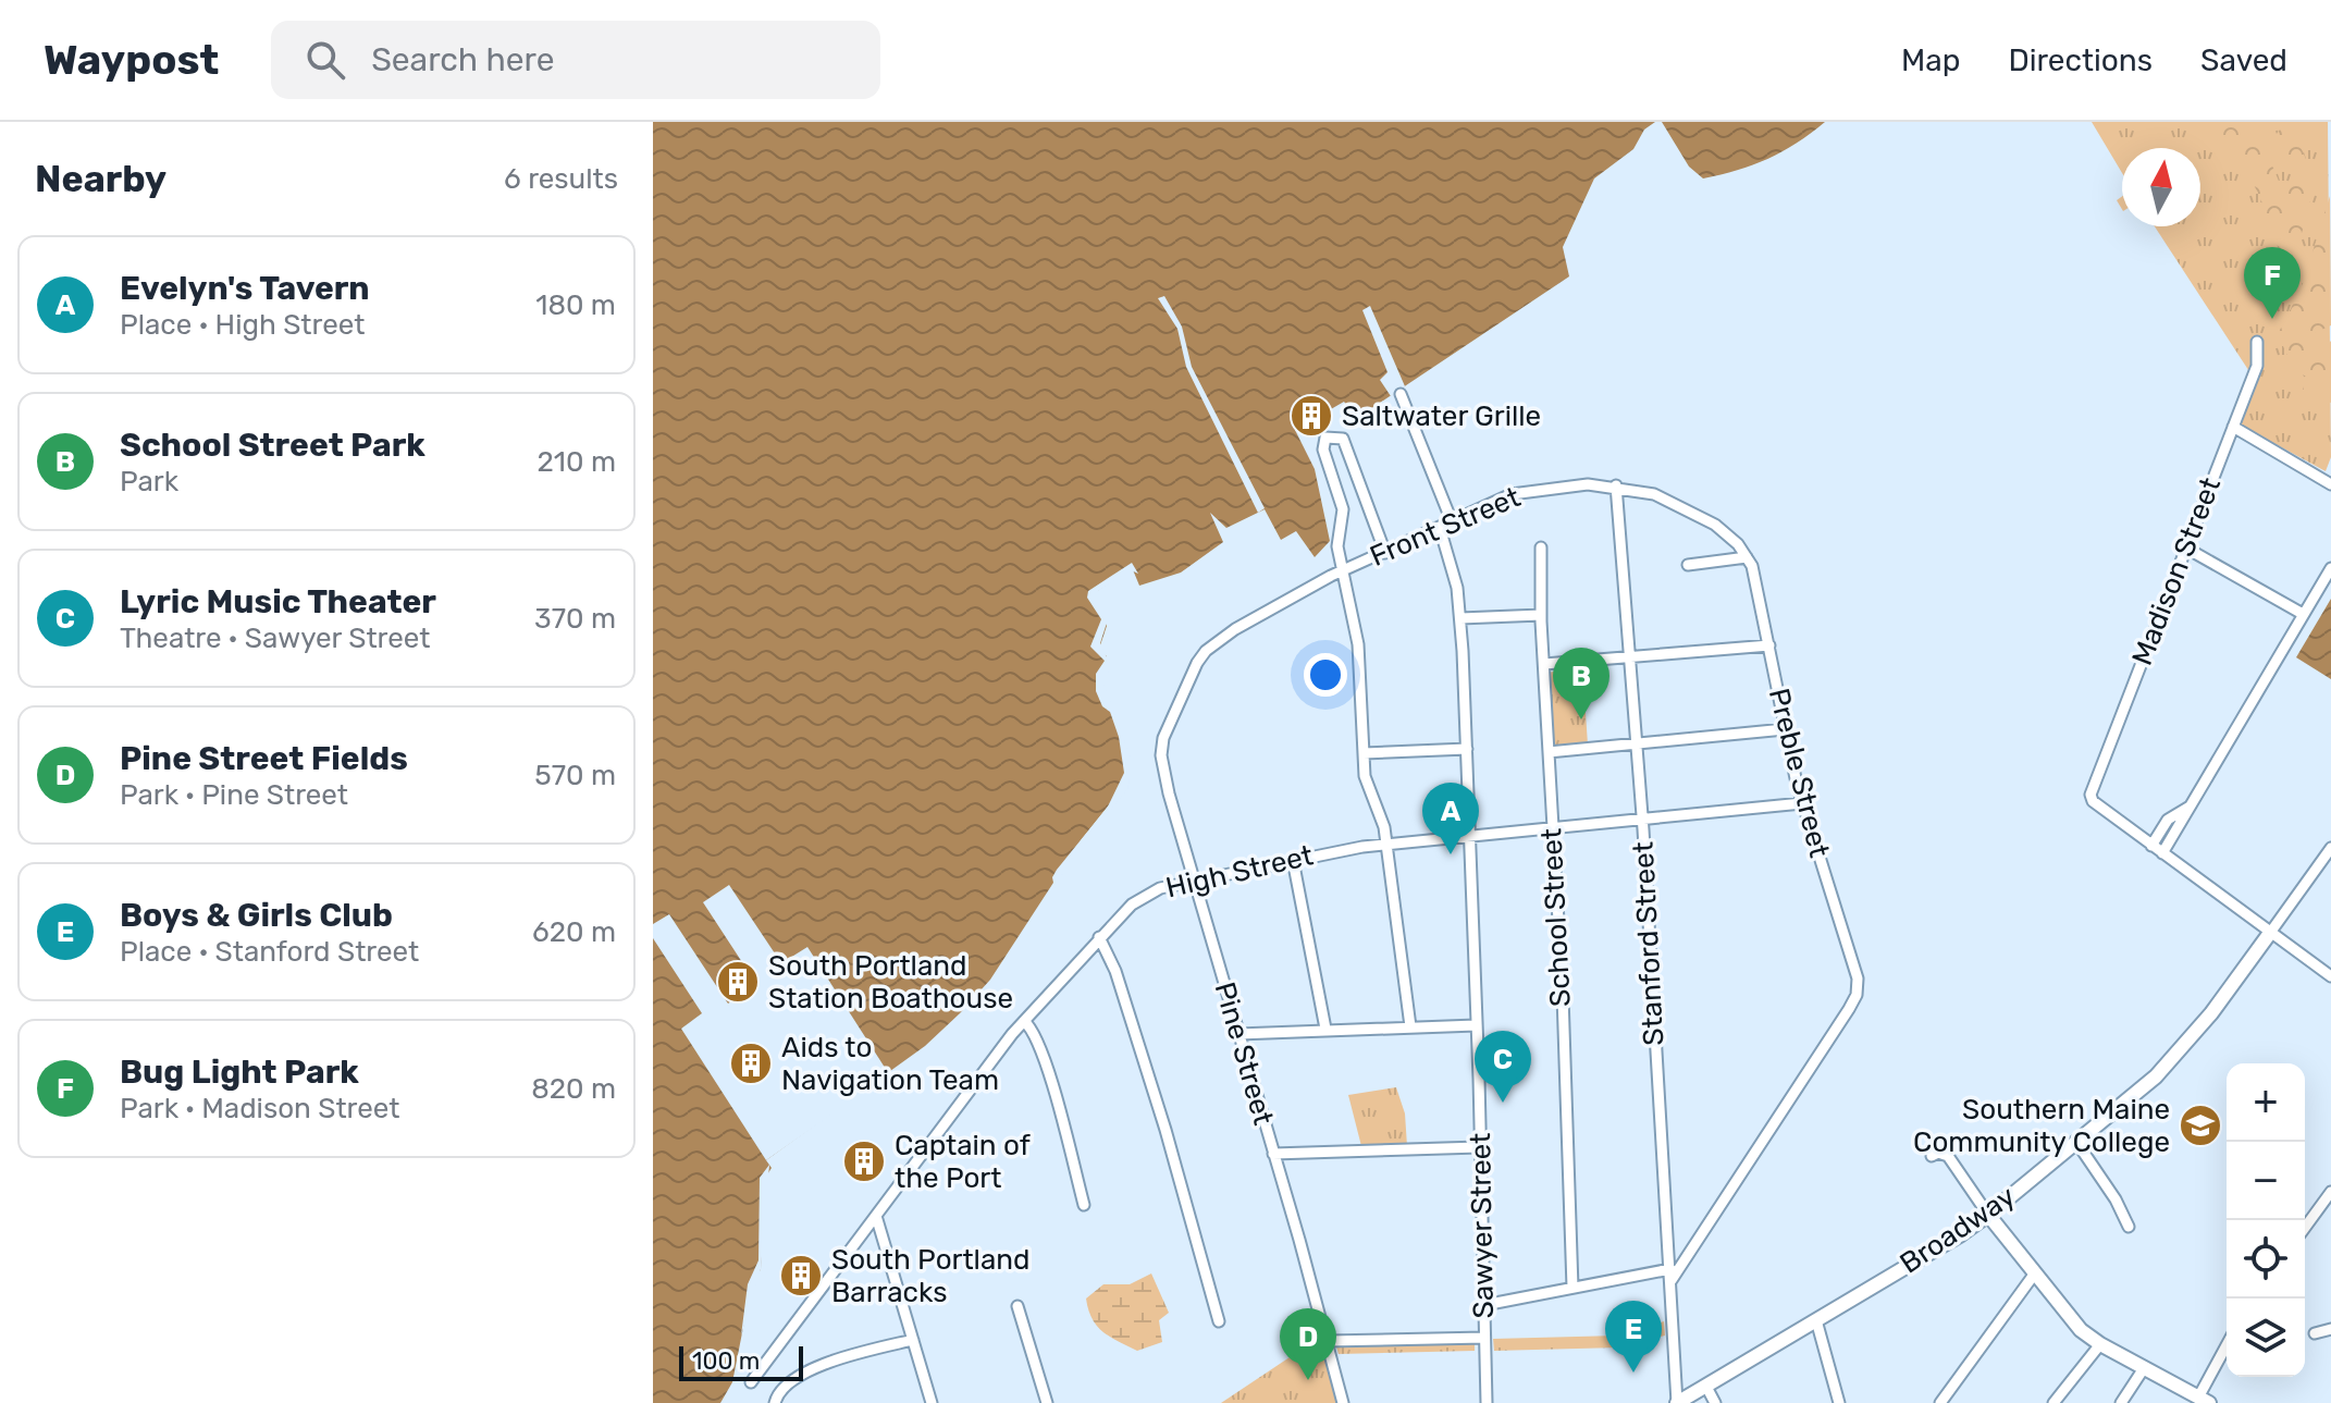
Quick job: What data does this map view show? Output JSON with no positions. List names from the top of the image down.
{
  "streets": {
    "street": [
      "Front Street",
      "Madison Street",
      "Preble Street",
      "High Street",
      "School Street",
      "Stanford Street",
      "Pine Street",
      "Sawyer Street",
      "Broadway"
    ]
  },
  "crossings": [
    ["Front Street", "Preble Street"],
    ["Front Street", "Stanford Street"],
    ["Front Street", "Pine Street"],
    ["Front Street", "Sawyer Street"],
    ["Preble Street", "High Street"],
    ["Preble Street", "Stanford Street"],
    ["High Street", "School Street"],
    ["High Street", "Stanford Street"],
    ["High Street", "Pine Street"],
    ["High Street", "Sawyer Street"],
    ["Stanford Street", "Broadway"]
  ],
  "places": {
    "building": [
      "Saltwater Grille",
      "South Portland Station Boathouse",
      "Aids to Navigation Team",
      "Captain of the Port",
      "South Portland Barracks"
    ],
    "school or university": ["Southern Maine Community College"]
  },
  "scale_bar": "100 m",
  "north": "top",
  "page": {
    "header": "Waypost",
    "search": "Search here",
    "nav": ["Map", "Directions", "Saved"],
    "heading": ["Nearby", "6 results"],
    "list": [
      {
        "mark": "A",
        "name": "Evelyn's Tavern",
        "note": "Place · High Street",
        "value": "180 m"
      },
      {
        "mark": "B",
        "name": "School Street Park",
        "note": "Park",
        "value": "210 m"
      },
      {
        "mark": "C",
        "name": "Lyric Music Theater",
        "note": "Theatre · Sawyer Street",
        "value": "370 m"
      },
      {
        "mark": "D",
        "name": "Pine Street Fields",
        "note": "Park · Pine Street",
        "value": "570 m"
      },
      {
        "mark": "E",
        "name": "Boys & Girls Club",
        "note": "Place · Stanford Street",
        "value": "620 m"
      },
      {
        "mark": "F",
        "name": "Bug Light Park",
        "note": "Park · Madison Street",
        "value": "820 m"
      }
    ],
    "pins": [
      "F",
      "B",
      "A",
      "C",
      "E",
      "D"
    ],
    "map_buttons": ["+", "−"],
    "scale": "100 m"
  }
}
